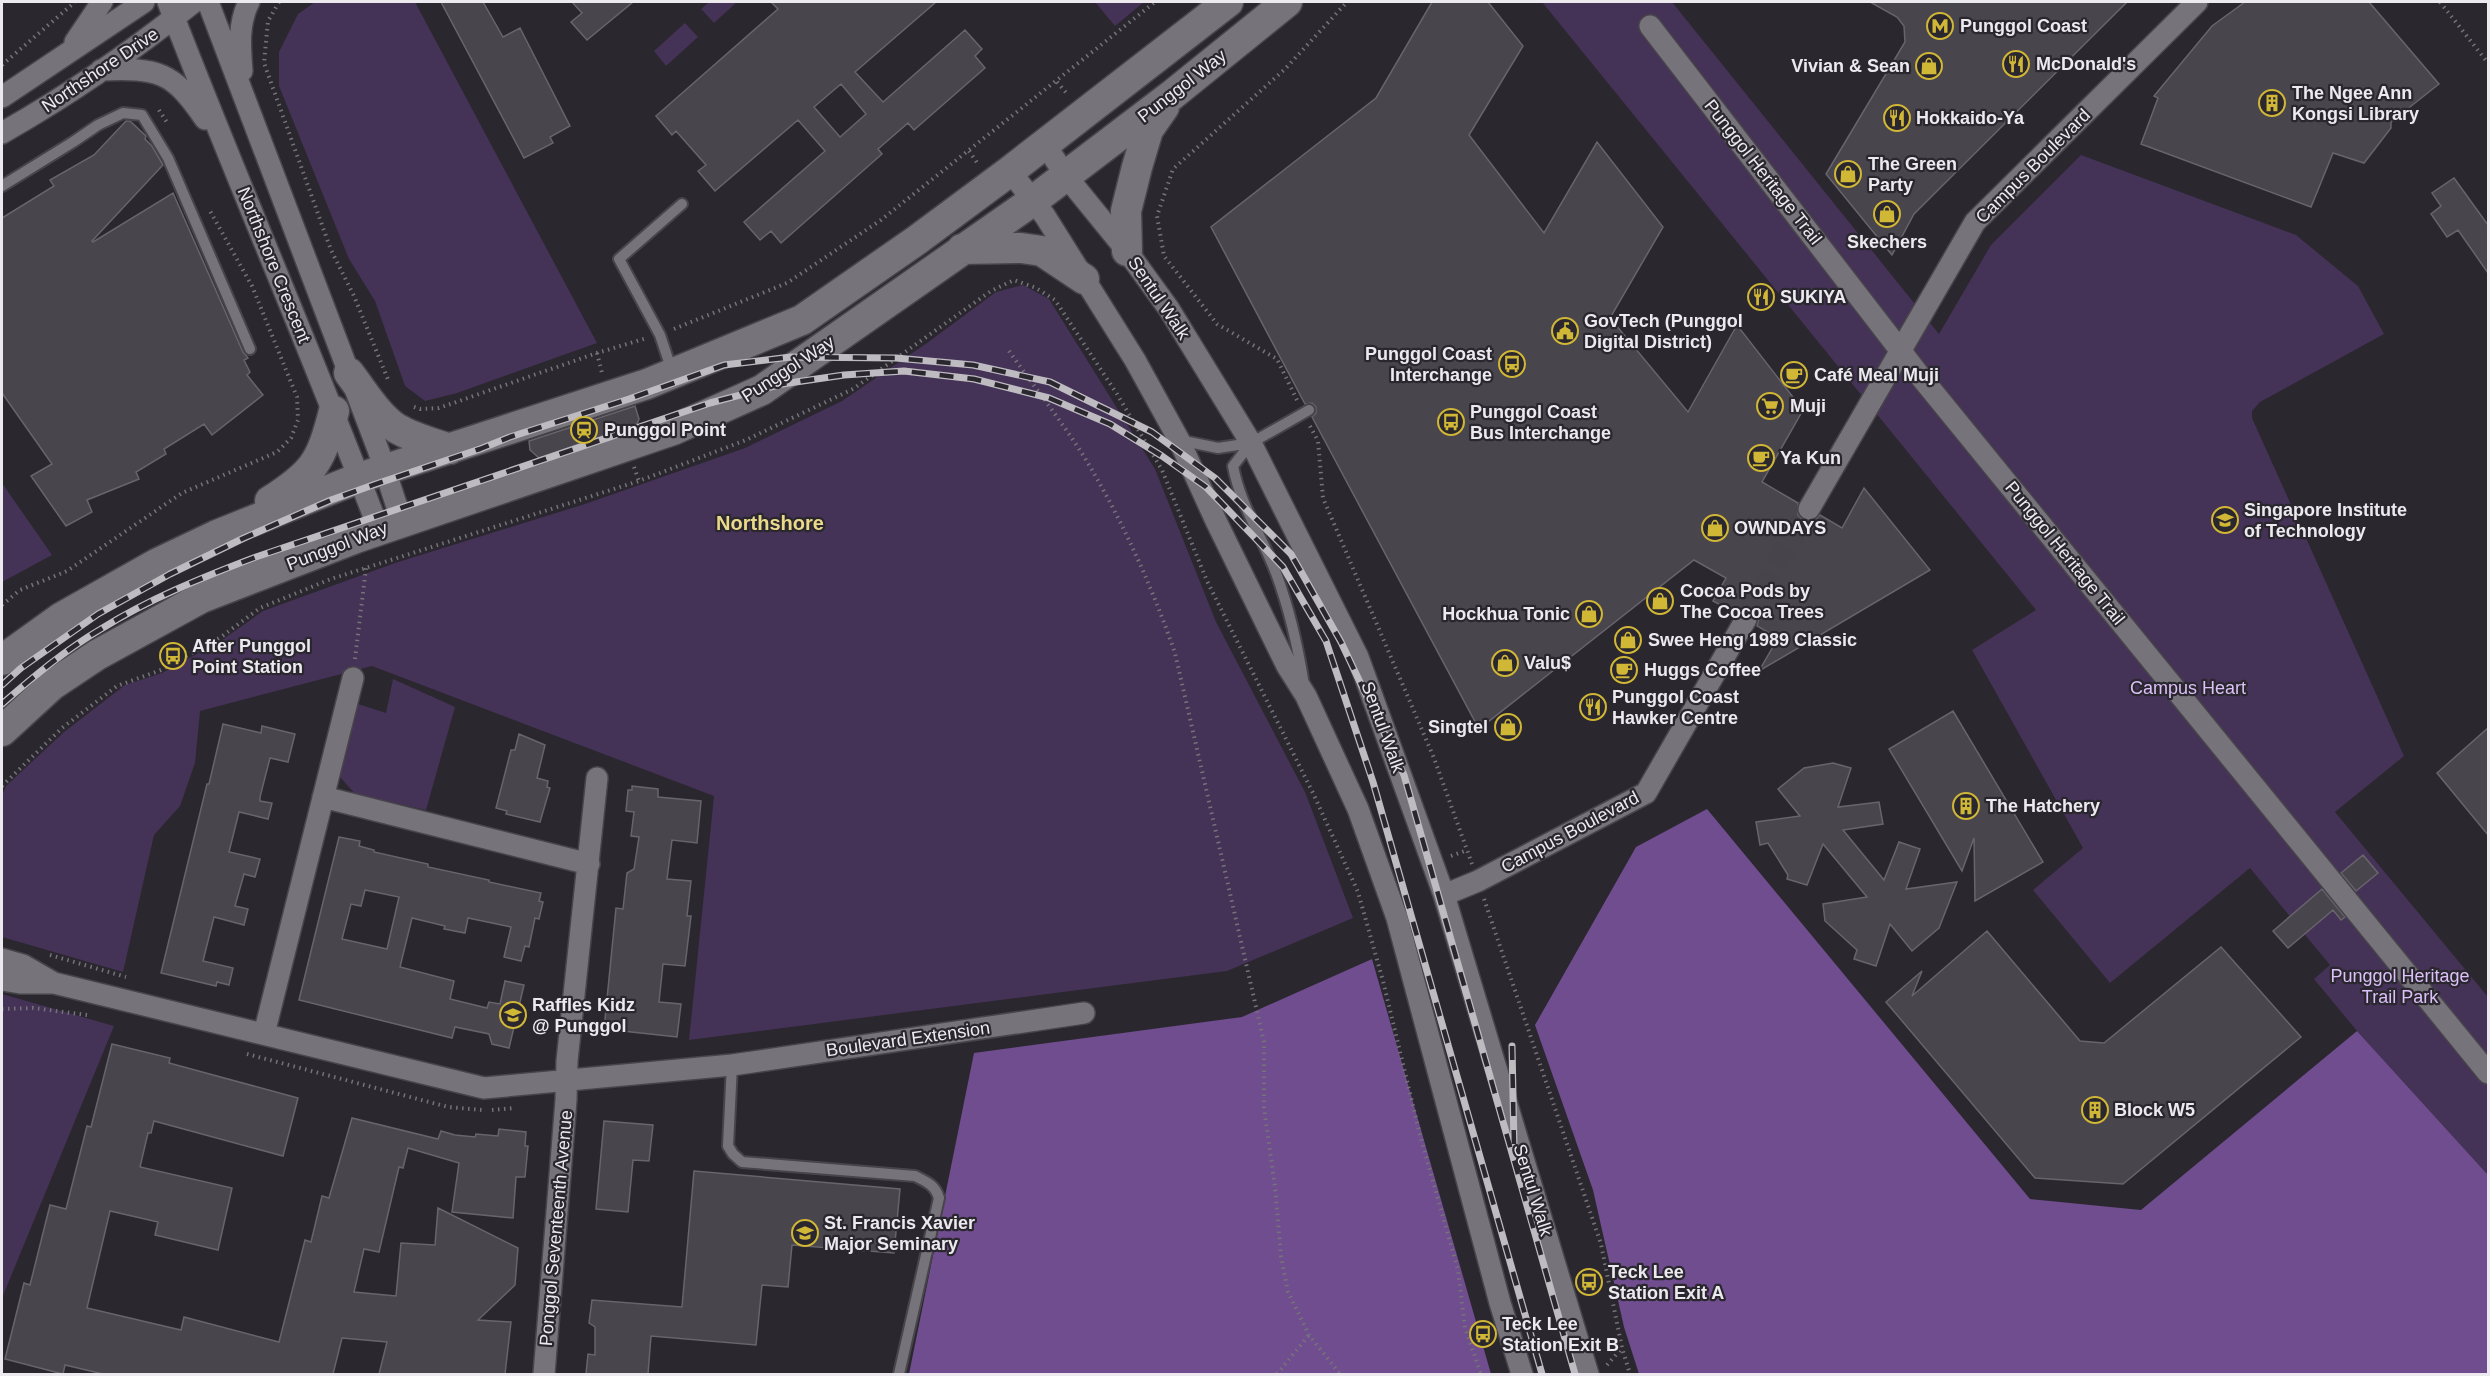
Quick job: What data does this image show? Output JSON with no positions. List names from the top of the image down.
{
  "streets": {
    "main road": ["Punggol Way"],
    "street": [
      "Northshore Drive",
      "Campus Boulevard",
      "Punggol Heritage Trail",
      "Northshore Crescent",
      "Sentul Walk",
      "Boulevard Extension",
      "Ponggol Seventeenth Avenue"
    ]
  },
  "crossings": [
    ["Northshore Drive", "Northshore Crescent"],
    ["Punggol Way", "Northshore Crescent"],
    ["Punggol Way", "Sentul Walk"],
    ["Campus Boulevard", "Sentul Walk"],
    ["Boulevard Extension", "Ponggol Seventeenth Avenue"]
  ],
  "districts": ["Northshore"],
  "parks": ["Campus Heart", "Punggol Heritage Trail Park"],
  "places": {
    "metro station": ["Punggol Coast"],
    "restaurant": [
      "McDonald's",
      "Hokkaido-Ya",
      "SUKIYA",
      "Punggol Coast Hawker Centre"
    ],
    "shop": [
      "Vivian & Sean",
      "The Green Party",
      "Skechers",
      "OWNDAYS",
      "Cocoa Pods by The Cocoa Trees",
      "Hockhua Tonic",
      "Swee Heng 1989 Classic",
      "Valu$",
      "Singtel"
    ],
    "building": ["The Ngee Ann Kongsi Library", "The Hatchery", "Block W5"],
    "public building": ["GovTech (Punggol Digital District)"],
    "bus stop": [
      "Punggol Coast Interchange",
      "Punggol Coast Bus Interchange",
      "After Punggol Point Station",
      "Teck Lee Station Exit A",
      "Teck Lee Station Exit B"
    ],
    "cafe": ["Café Meal Muji", "Ya Kun", "Huggs Coffee"],
    "supermarket": ["Muji"],
    "station": ["Punggol Point"],
    "school or university": ["Singapore Institute of Technology", "Raffles Kidz @ Punggol", "St. Francis Xavier Major Seminary"]
  }
}
